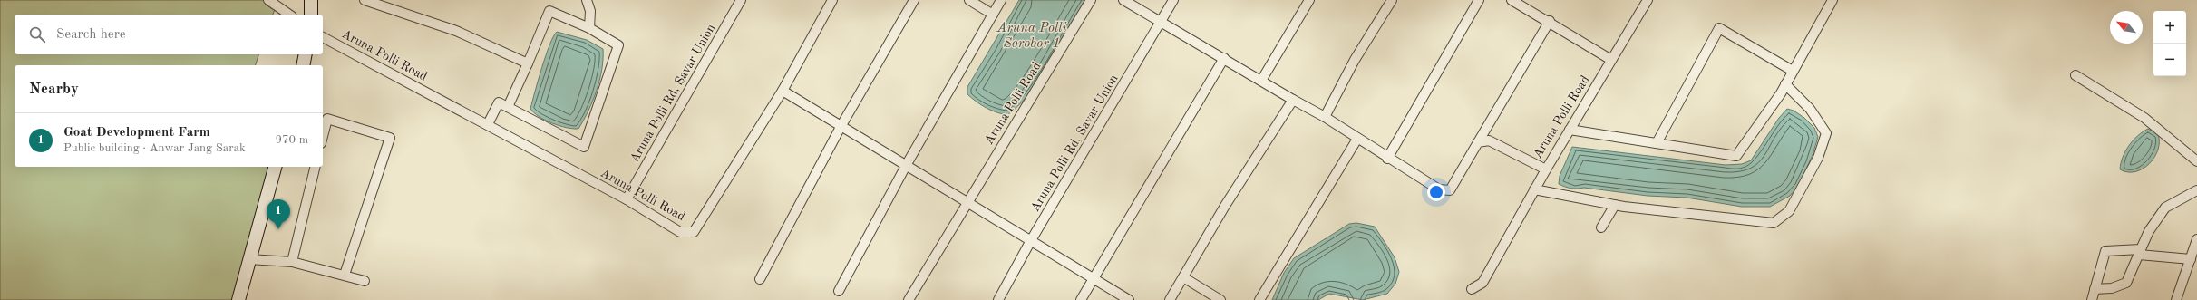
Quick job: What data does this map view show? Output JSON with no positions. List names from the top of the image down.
{
  "streets": {
    "street": ["Aruna Polli Road", "Aruna Polli Rd, Savar Union"]
  },
  "crossings": [
    ["Aruna Polli Road", "Aruna Polli Rd, Savar Union"]
  ],
  "water": ["Aruna Polli Sorobor 1"],
  "north": "top left",
  "page": {
    "map_buttons": ["+", "−"],
    "search": "Search here",
    "heading": "Nearby",
    "list": [
      {
        "mark": "1",
        "name": "Goat Development Farm",
        "note": "Public building · Anwar Jang Sarak",
        "value": "970 m"
      }
    ],
    "pins": "1"
  }
}
